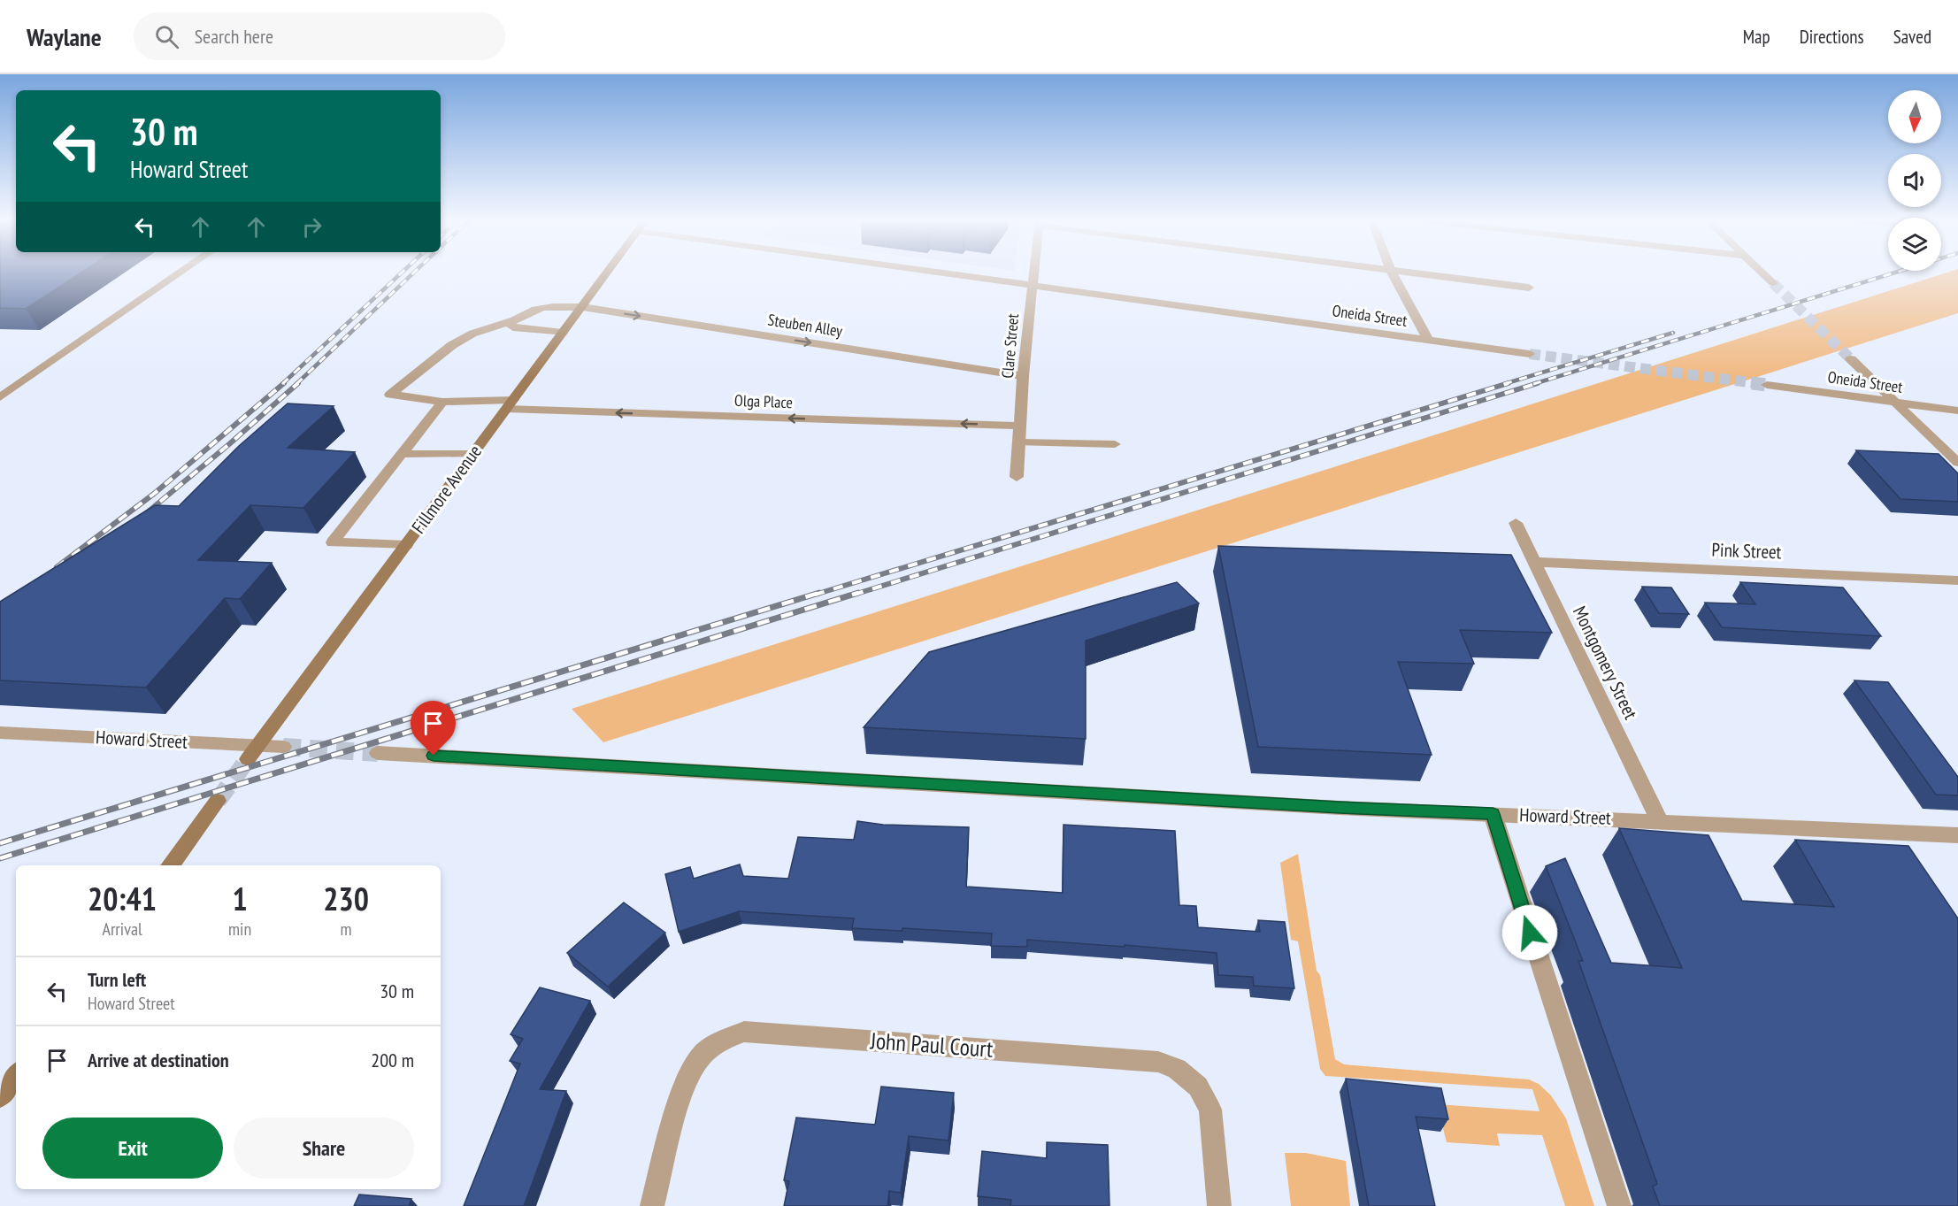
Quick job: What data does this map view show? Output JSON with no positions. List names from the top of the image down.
{
  "streets": {
    "street": [
      "Oneida Street",
      "Steuben Alley",
      "Clare Street",
      "Olga Place",
      "Fillmore Avenue",
      "Pink Street",
      "Montgomery Street",
      "Howard Street",
      "John Paul Court"
    ]
  },
  "crossings": [
    ["Oneida Street", "Clare Street"],
    ["Steuben Alley", "Clare Street"],
    ["Steuben Alley", "Olga Place"],
    ["Steuben Alley", "Fillmore Avenue"],
    ["Clare Street", "Olga Place"],
    ["Olga Place", "Fillmore Avenue"],
    ["Fillmore Avenue", "Howard Street"],
    ["Pink Street", "Montgomery Street"],
    ["Montgomery Street", "Howard Street"]
  ],
  "one_way": ["Steuben Alley", "Olga Place"],
  "north": "bottom",
  "page": {
    "header": "Waylane",
    "search": "Search here",
    "nav": ["Map", "Directions", "Saved"],
    "turn": ["30 m", "Howard Street"],
    "eta": [
      "20:41",
      "Arrival",
      "1",
      "min",
      "230",
      "m"
    ],
    "list": [
      {
        "name": "Turn left",
        "note": "Howard Street",
        "value": "30 m"
      },
      {
        "name": "Arrive at destination",
        "value": "200 m"
      }
    ],
    "buttons": ["Exit", "Share"]
  }
}
